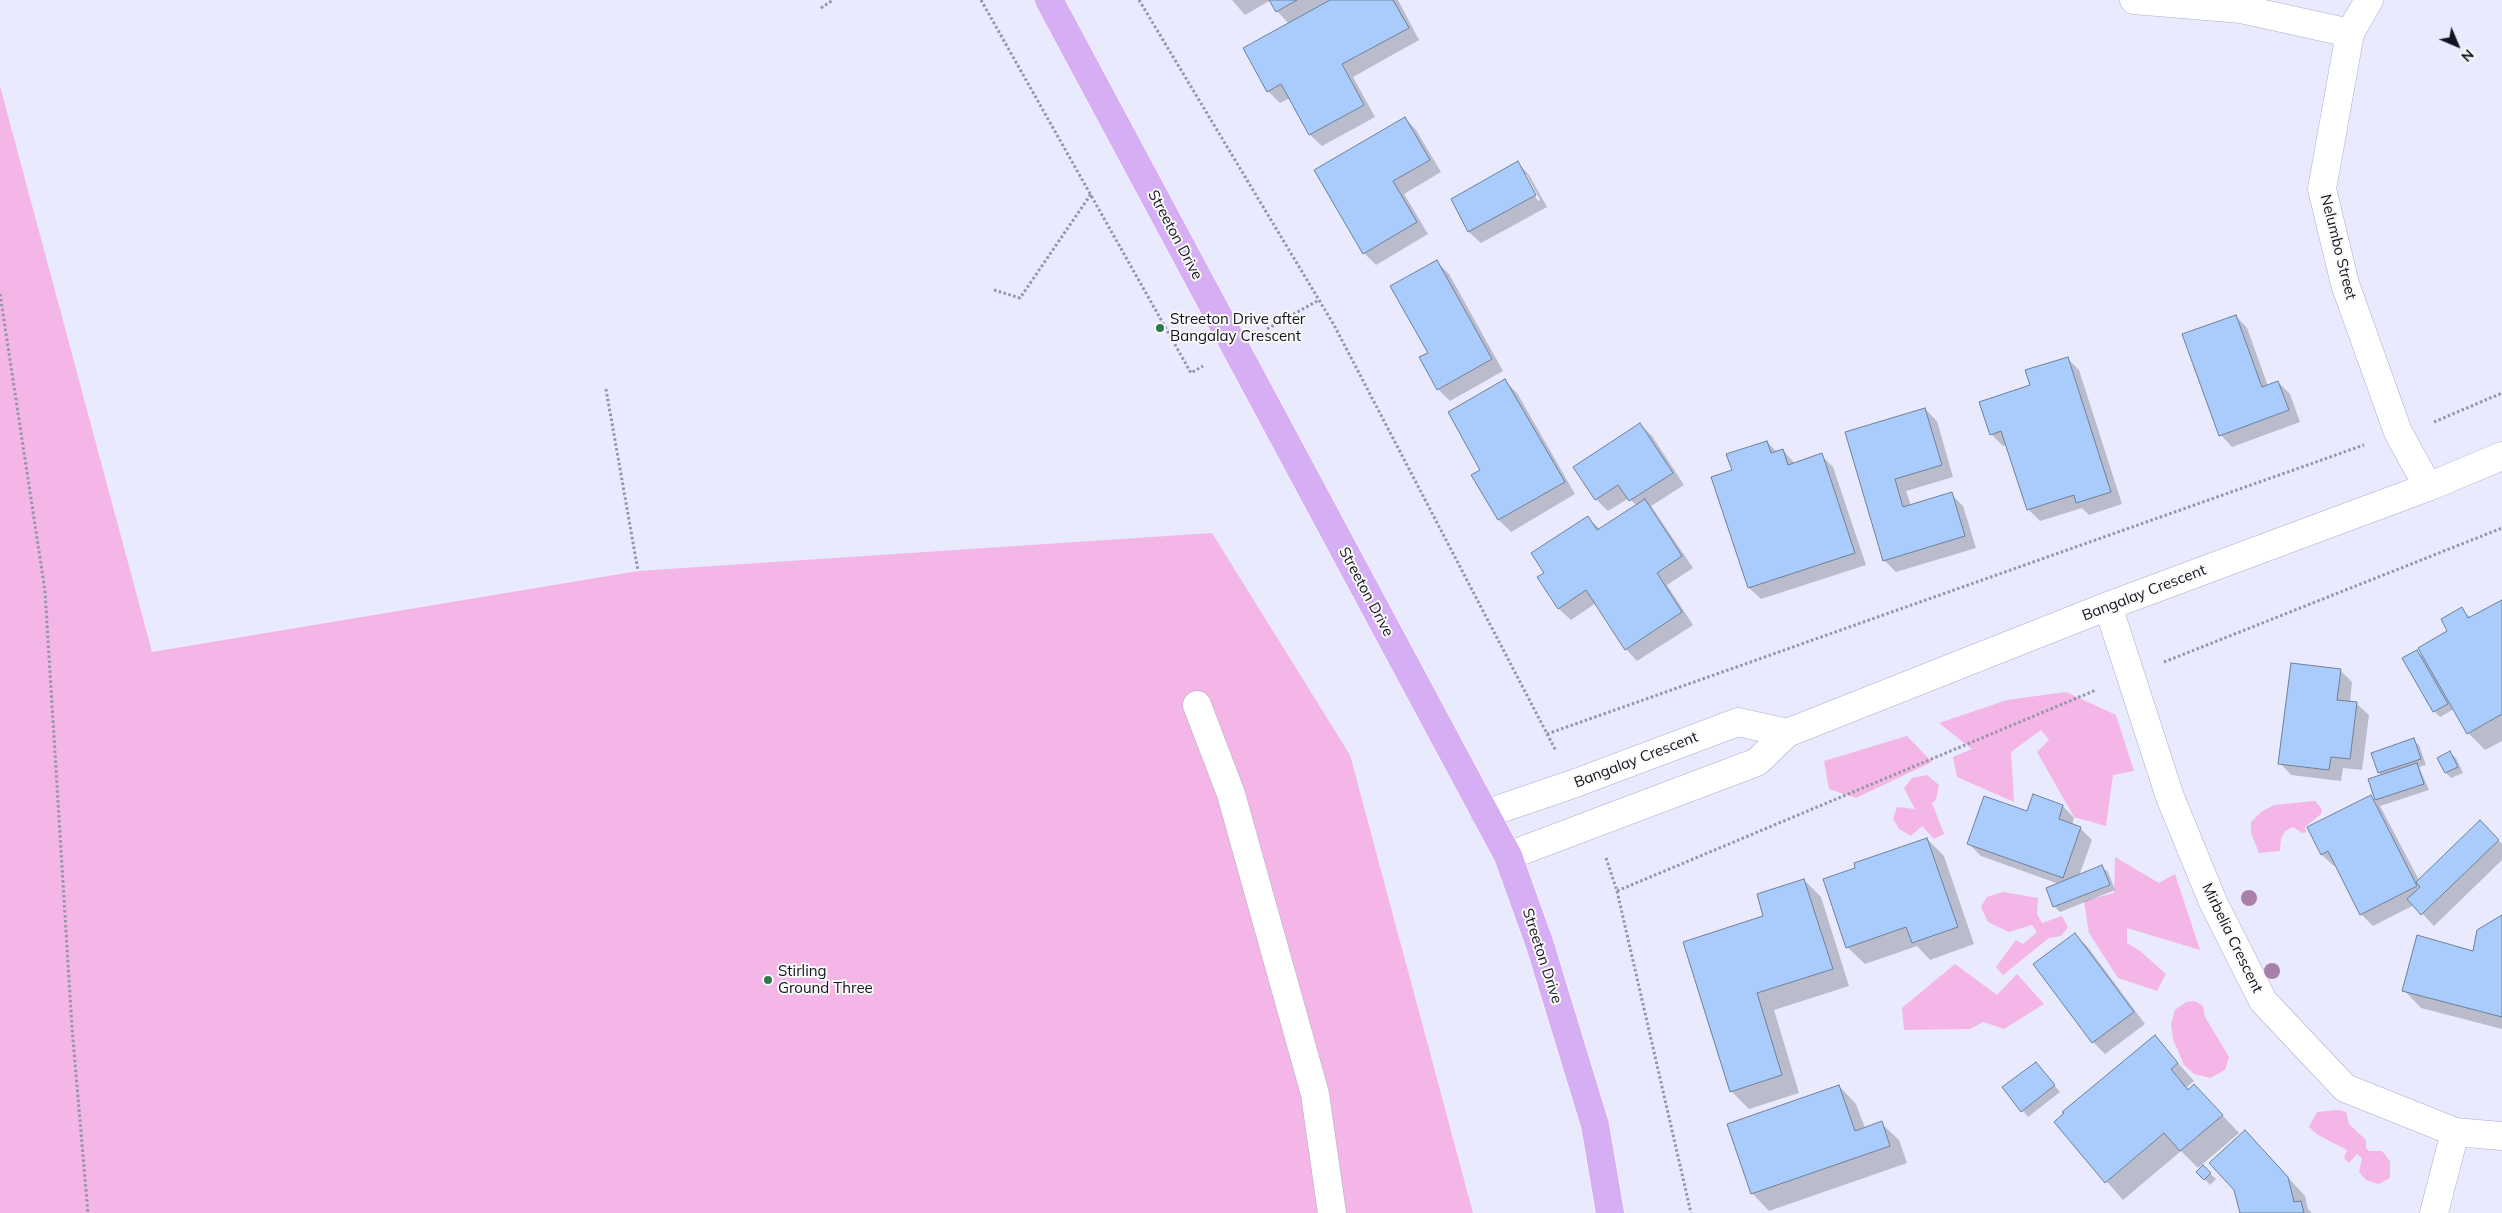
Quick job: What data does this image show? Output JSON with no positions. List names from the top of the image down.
{
  "streets": {
    "main road": ["Streeton Drive"],
    "street": ["Nelumbo Street", "Bangalay Crescent", "Mirbelia Crescent"]
  },
  "crossings": [
    ["Streeton Drive", "Bangalay Crescent"],
    ["Nelumbo Street", "Bangalay Crescent"],
    ["Bangalay Crescent", "Mirbelia Crescent"]
  ],
  "places": ["Streeton Drive after Bangalay Crescent", "Stirling Ground Three"],
  "north": "bottom right"
}
